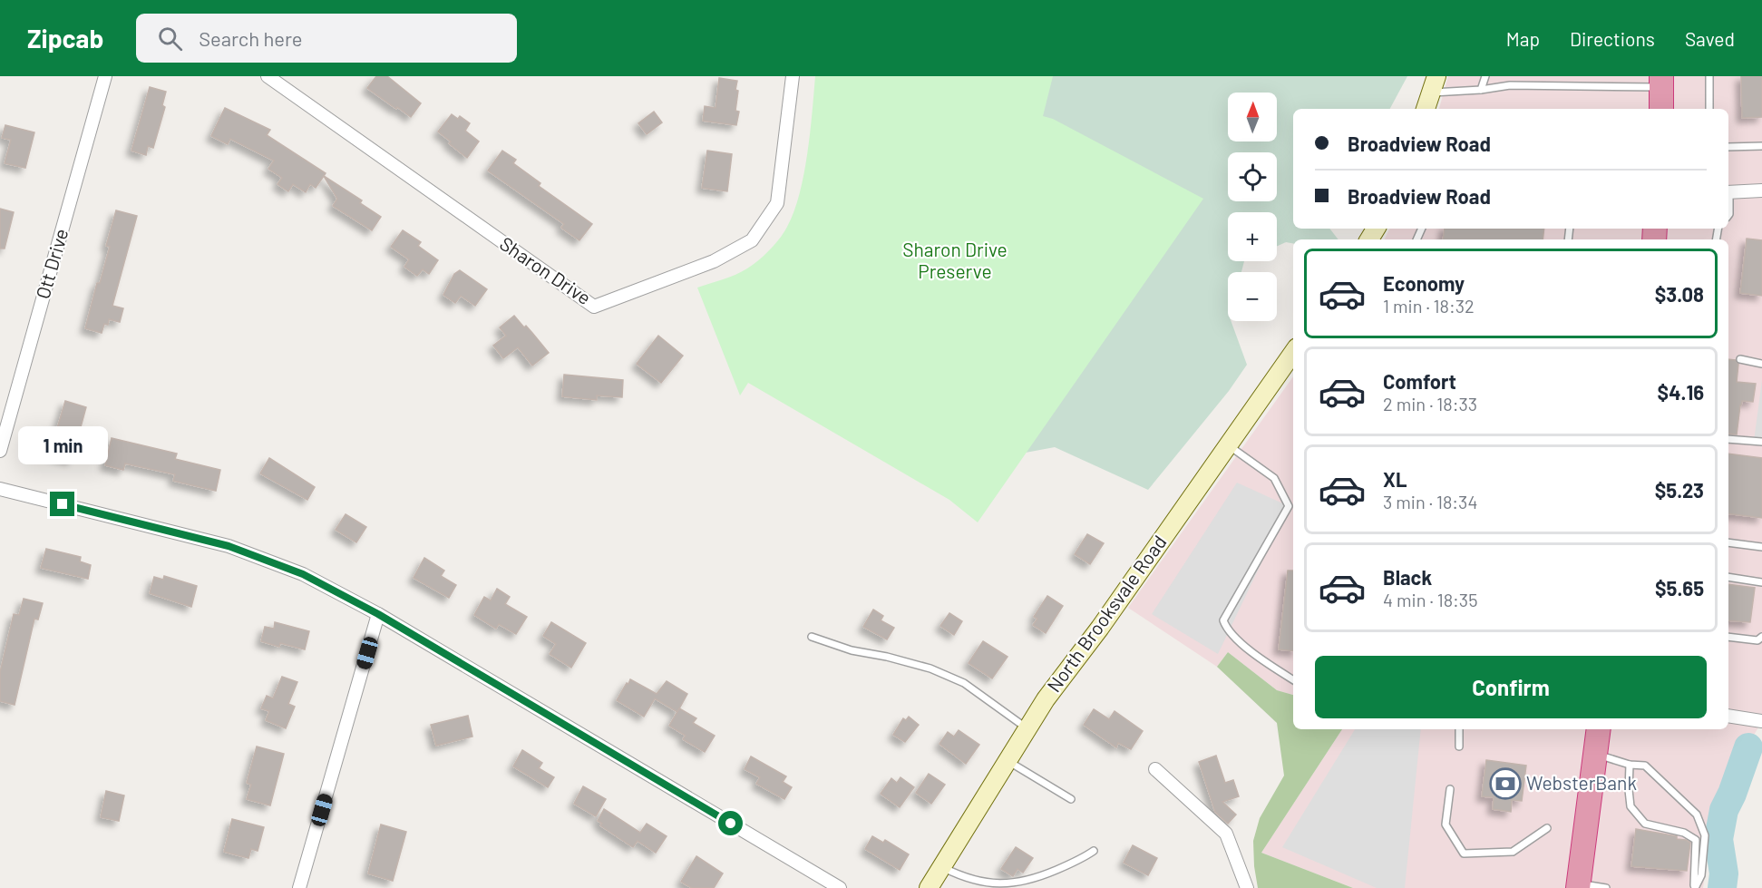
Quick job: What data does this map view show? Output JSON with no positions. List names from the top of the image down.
{
  "streets": {
    "main road": ["North Brooksvale Road"],
    "street": ["Ott Drive", "Sharon Drive"]
  },
  "parks": ["Sharon Drive Preserve"],
  "places": {
    "bank": ["WebsterBank"]
  },
  "north": "top",
  "page": {
    "header": "Zipcab",
    "search": "Search here",
    "nav": ["Map", "Directions", "Saved"],
    "map_buttons": ["+", "−"],
    "banner": ["Broadview Road", "Broadview Road"],
    "list": [
      {
        "name": "Economy",
        "note": "1 min · 18:32",
        "value": "$3.08"
      },
      {
        "name": "Comfort",
        "note": "2 min · 18:33",
        "value": "$4.16"
      },
      {
        "name": "XL",
        "note": "3 min · 18:34",
        "value": "$5.23"
      },
      {
        "name": "Black",
        "note": "4 min · 18:35",
        "value": "$5.65"
      }
    ],
    "bubble": "1 min",
    "buttons": "Confirm"
  }
}
